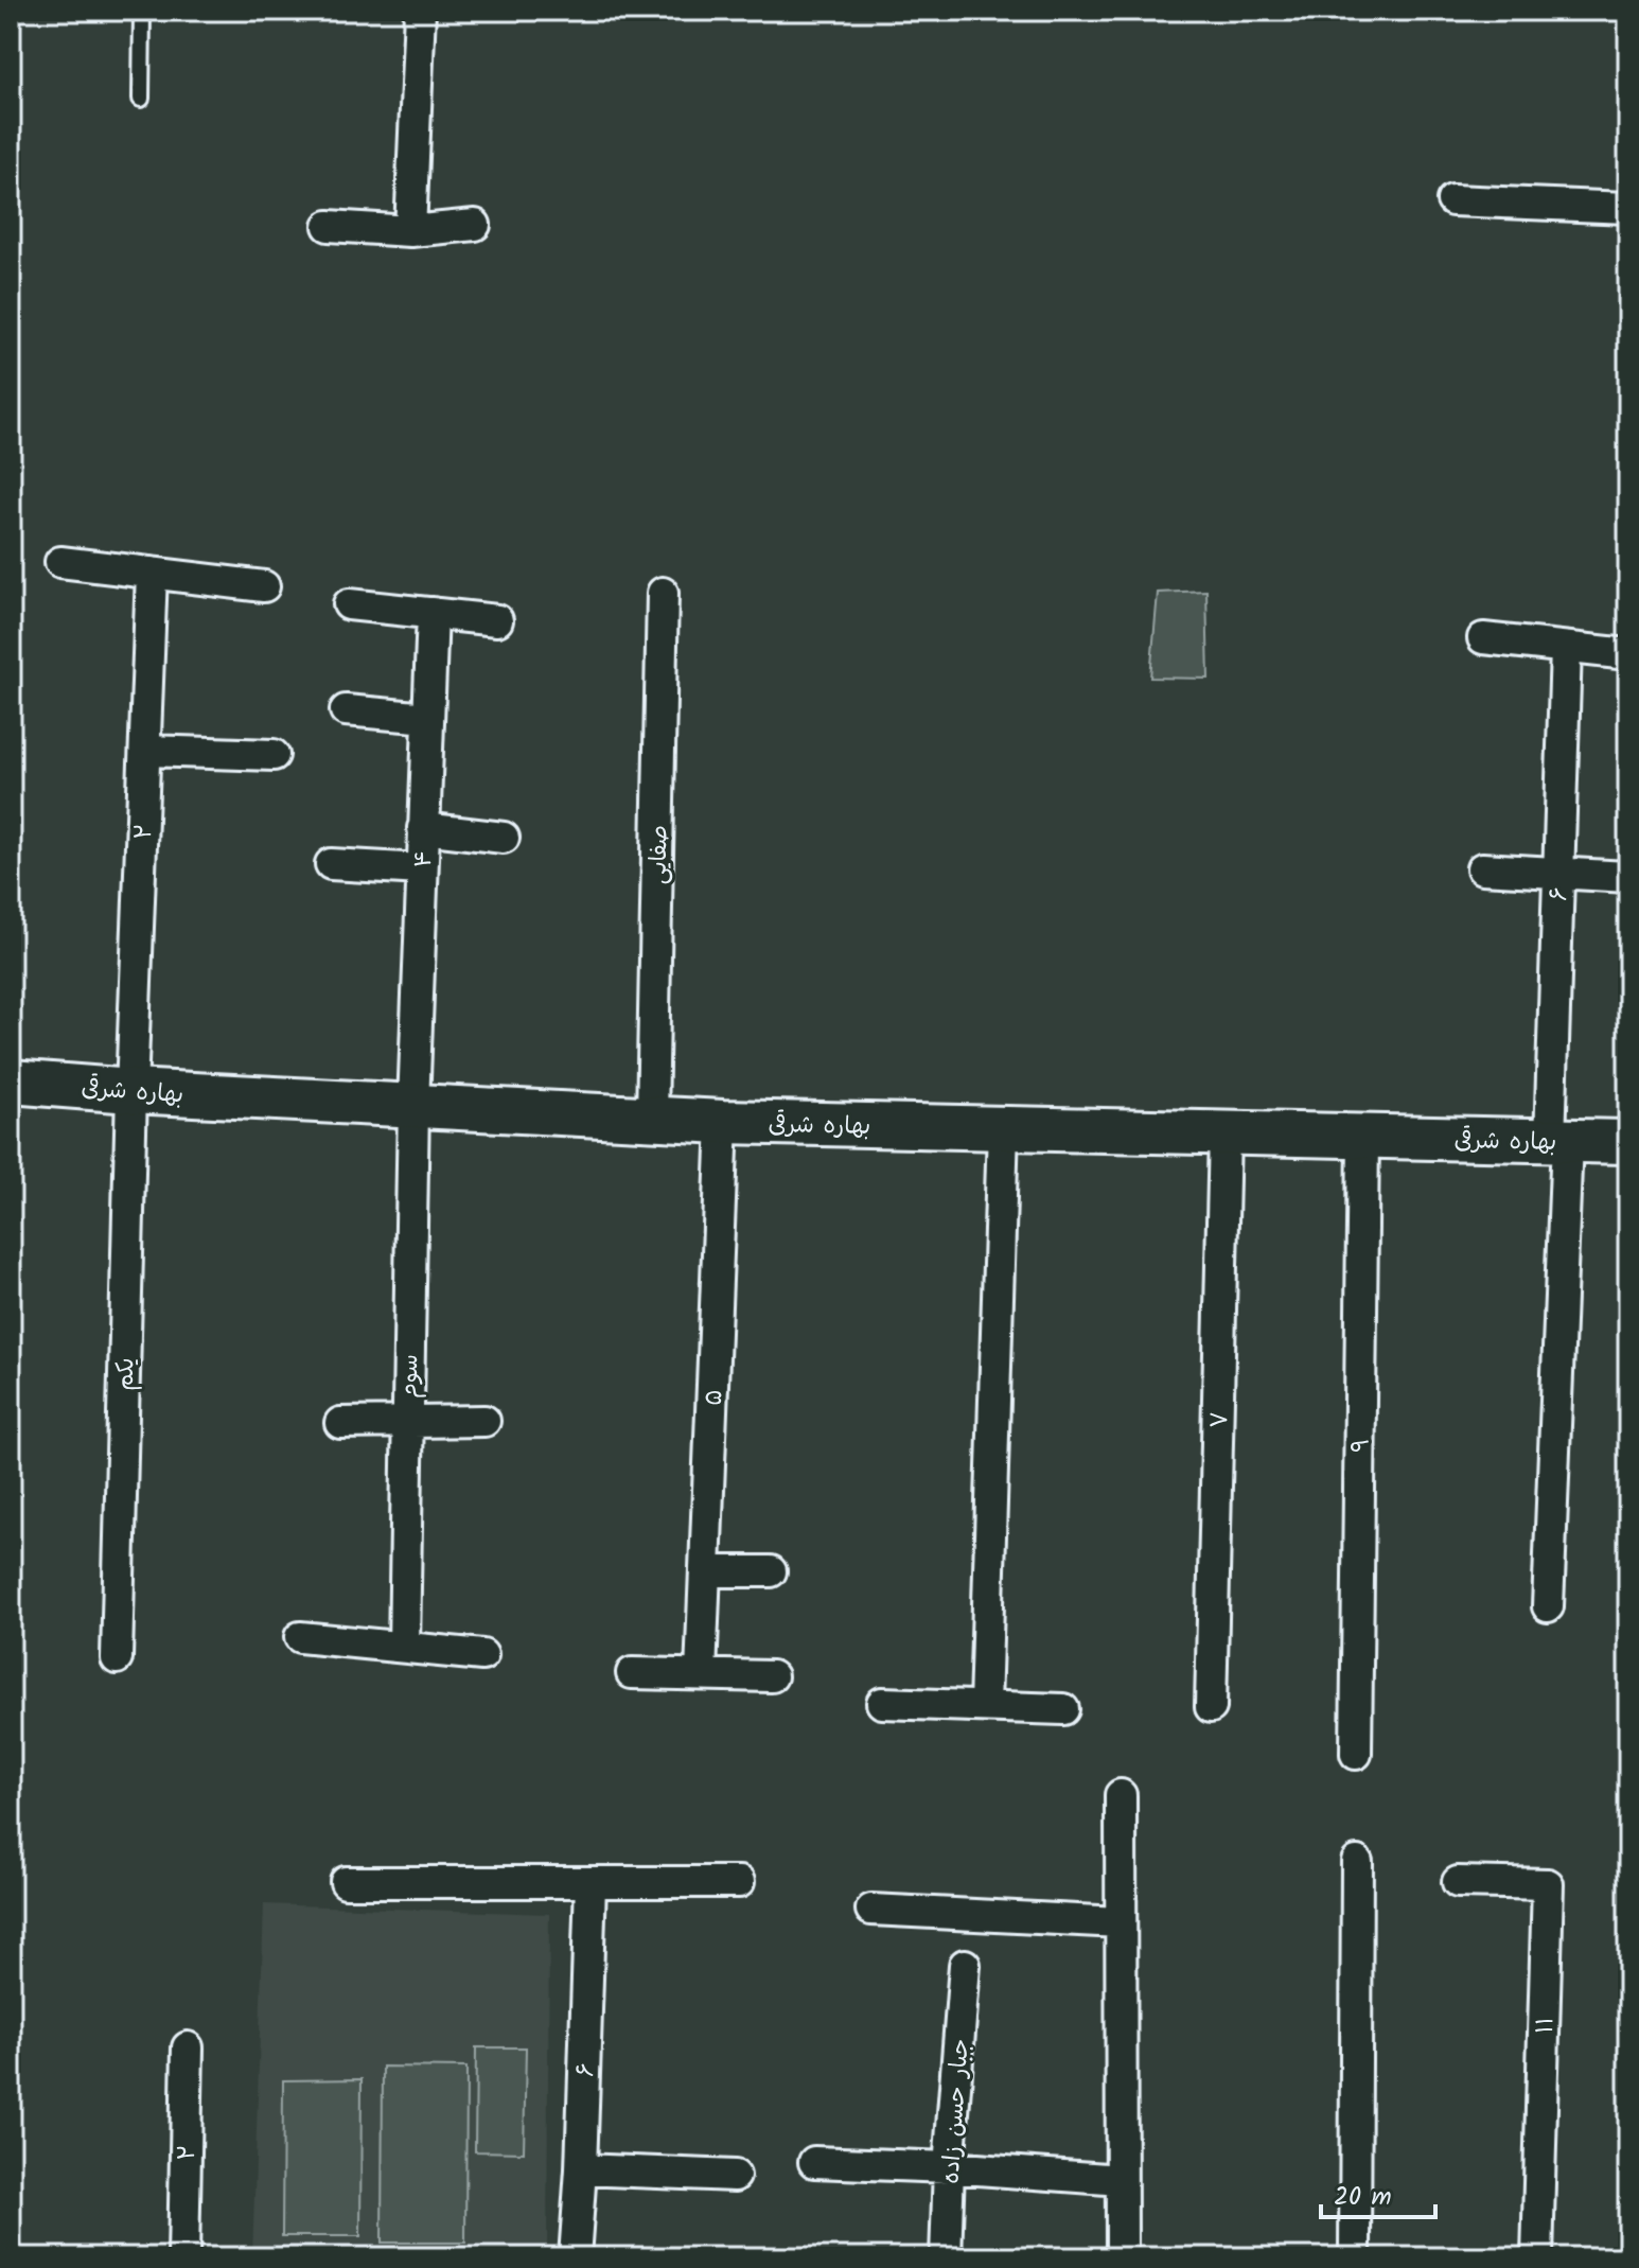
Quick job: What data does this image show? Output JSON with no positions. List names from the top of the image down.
{
  "streets": {
    "street": [
      "۲",
      "صفایی",
      "۴",
      "۶",
      "بهاره شرقی",
      "یکم",
      "سوم",
      "۵",
      "۷",
      "۹",
      "۱۱",
      "جبار حسن زاده"
    ]
  },
  "crossings": [
    ["۲", "بهاره شرقی"],
    ["۲", "یکم"],
    ["صفایی", "بهاره شرقی"],
    ["۴", "بهاره شرقی"],
    ["۴", "سوم"],
    ["۶", "بهاره شرقی"],
    ["بهاره شرقی", "یکم"],
    ["بهاره شرقی", "سوم"],
    ["بهاره شرقی", "۵"],
    ["بهاره شرقی", "۷"],
    ["بهاره شرقی", "۹"]
  ],
  "scale_bar": "20 m"
}
